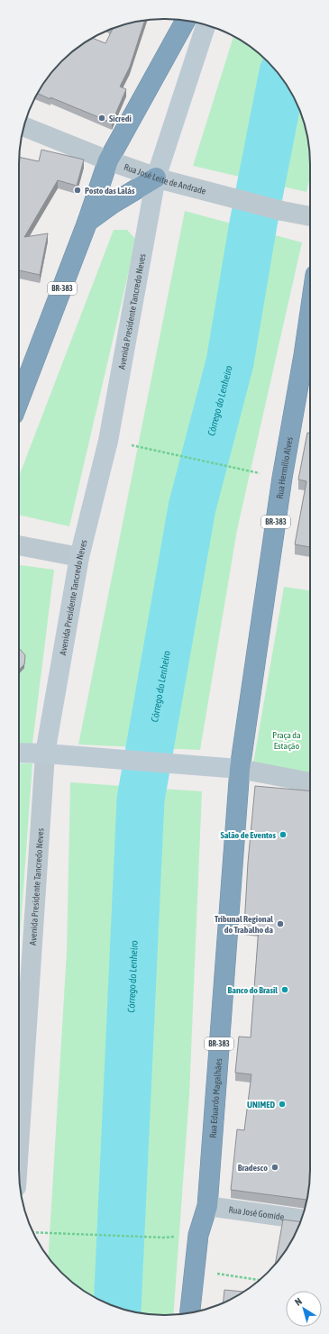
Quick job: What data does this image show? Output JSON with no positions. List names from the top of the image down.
{
  "streets": {
    "highway": ["BR-383", "Rua Hermílio Alves", "Rua Eduardo Magalhães"],
    "main road": ["Avenida Presidente Tancredo Neves"],
    "street": ["Rua José Leite de Andrade", "Rua José Gomide"]
  },
  "crossings": [
    ["Rua José Leite de Andrade", "BR-383"],
    ["Rua José Leite de Andrade", "Avenida Presidente Tancredo Neves"],
    ["Rua Hermílio Alves", "Rua Eduardo Magalhães"],
    ["Rua Eduardo Magalhães", "Rua José Gomide"]
  ],
  "water": ["Córrego do Lenheiro"],
  "parks": ["Praça da Estação"],
  "places": [
    "Sicredi",
    "Posto das Lalás",
    "Salão de Eventos",
    "Tribunal Regional do Trabalho da",
    "Banco do Brasil",
    "UNIMED",
    "Bradesco"
  ],
  "north": "top left"
}
